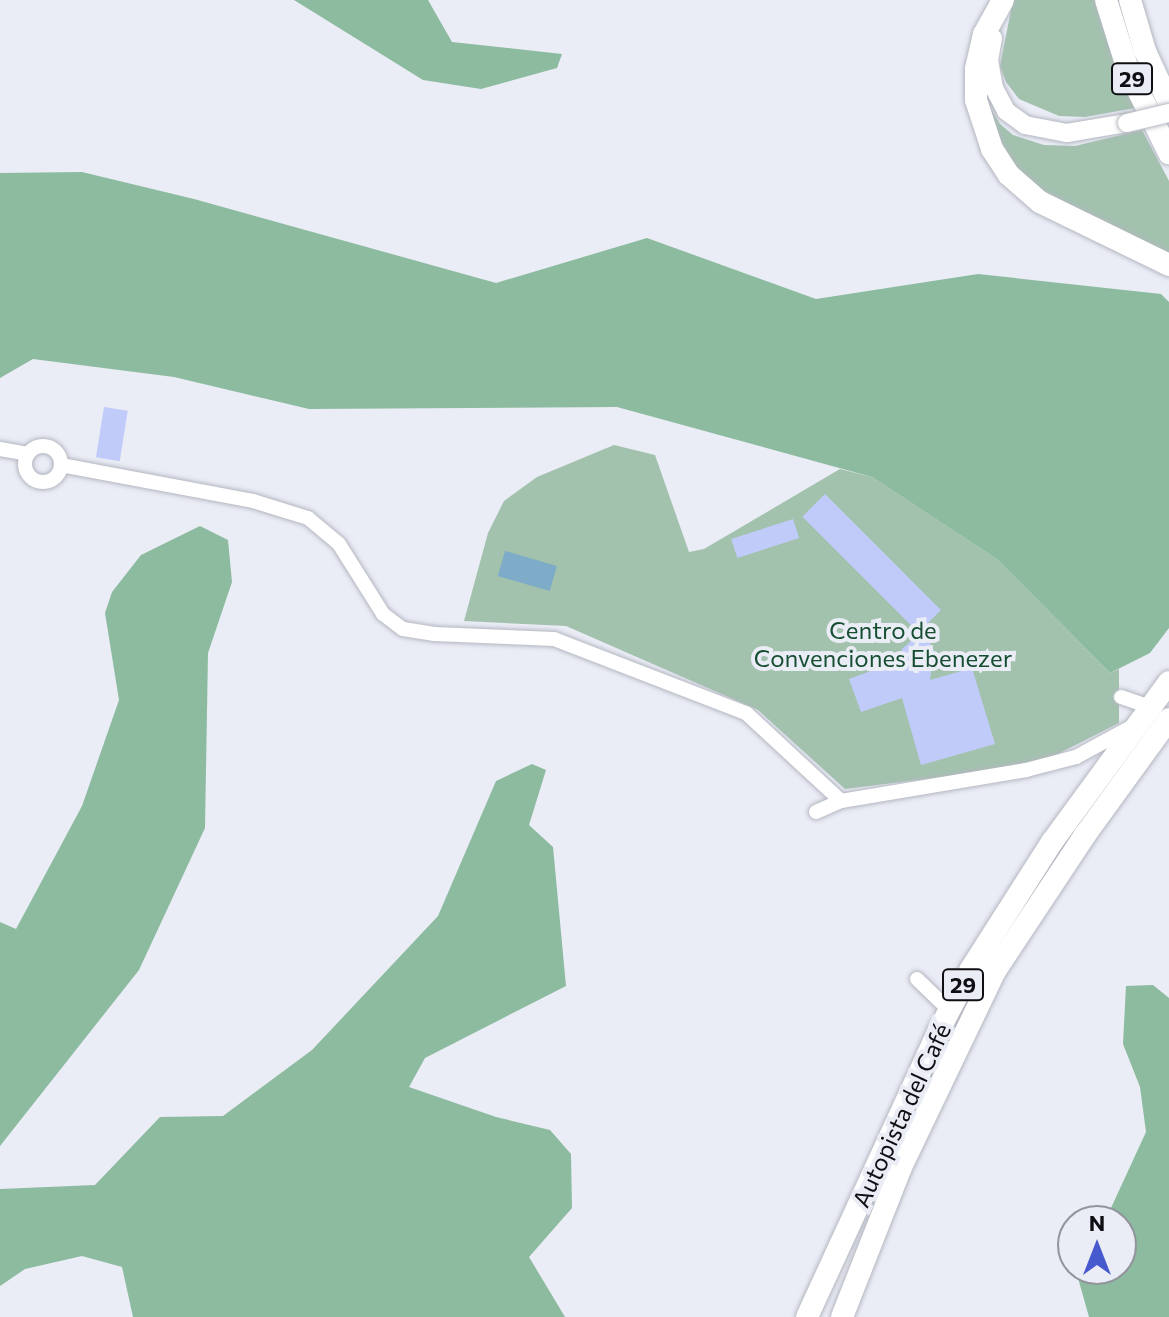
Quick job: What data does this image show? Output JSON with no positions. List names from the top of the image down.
{
  "streets": {
    "highway": ["29", "Autopista del Café"]
  },
  "parks": ["Centro de Convenciones Ebenezer"],
  "north": "top"
}
